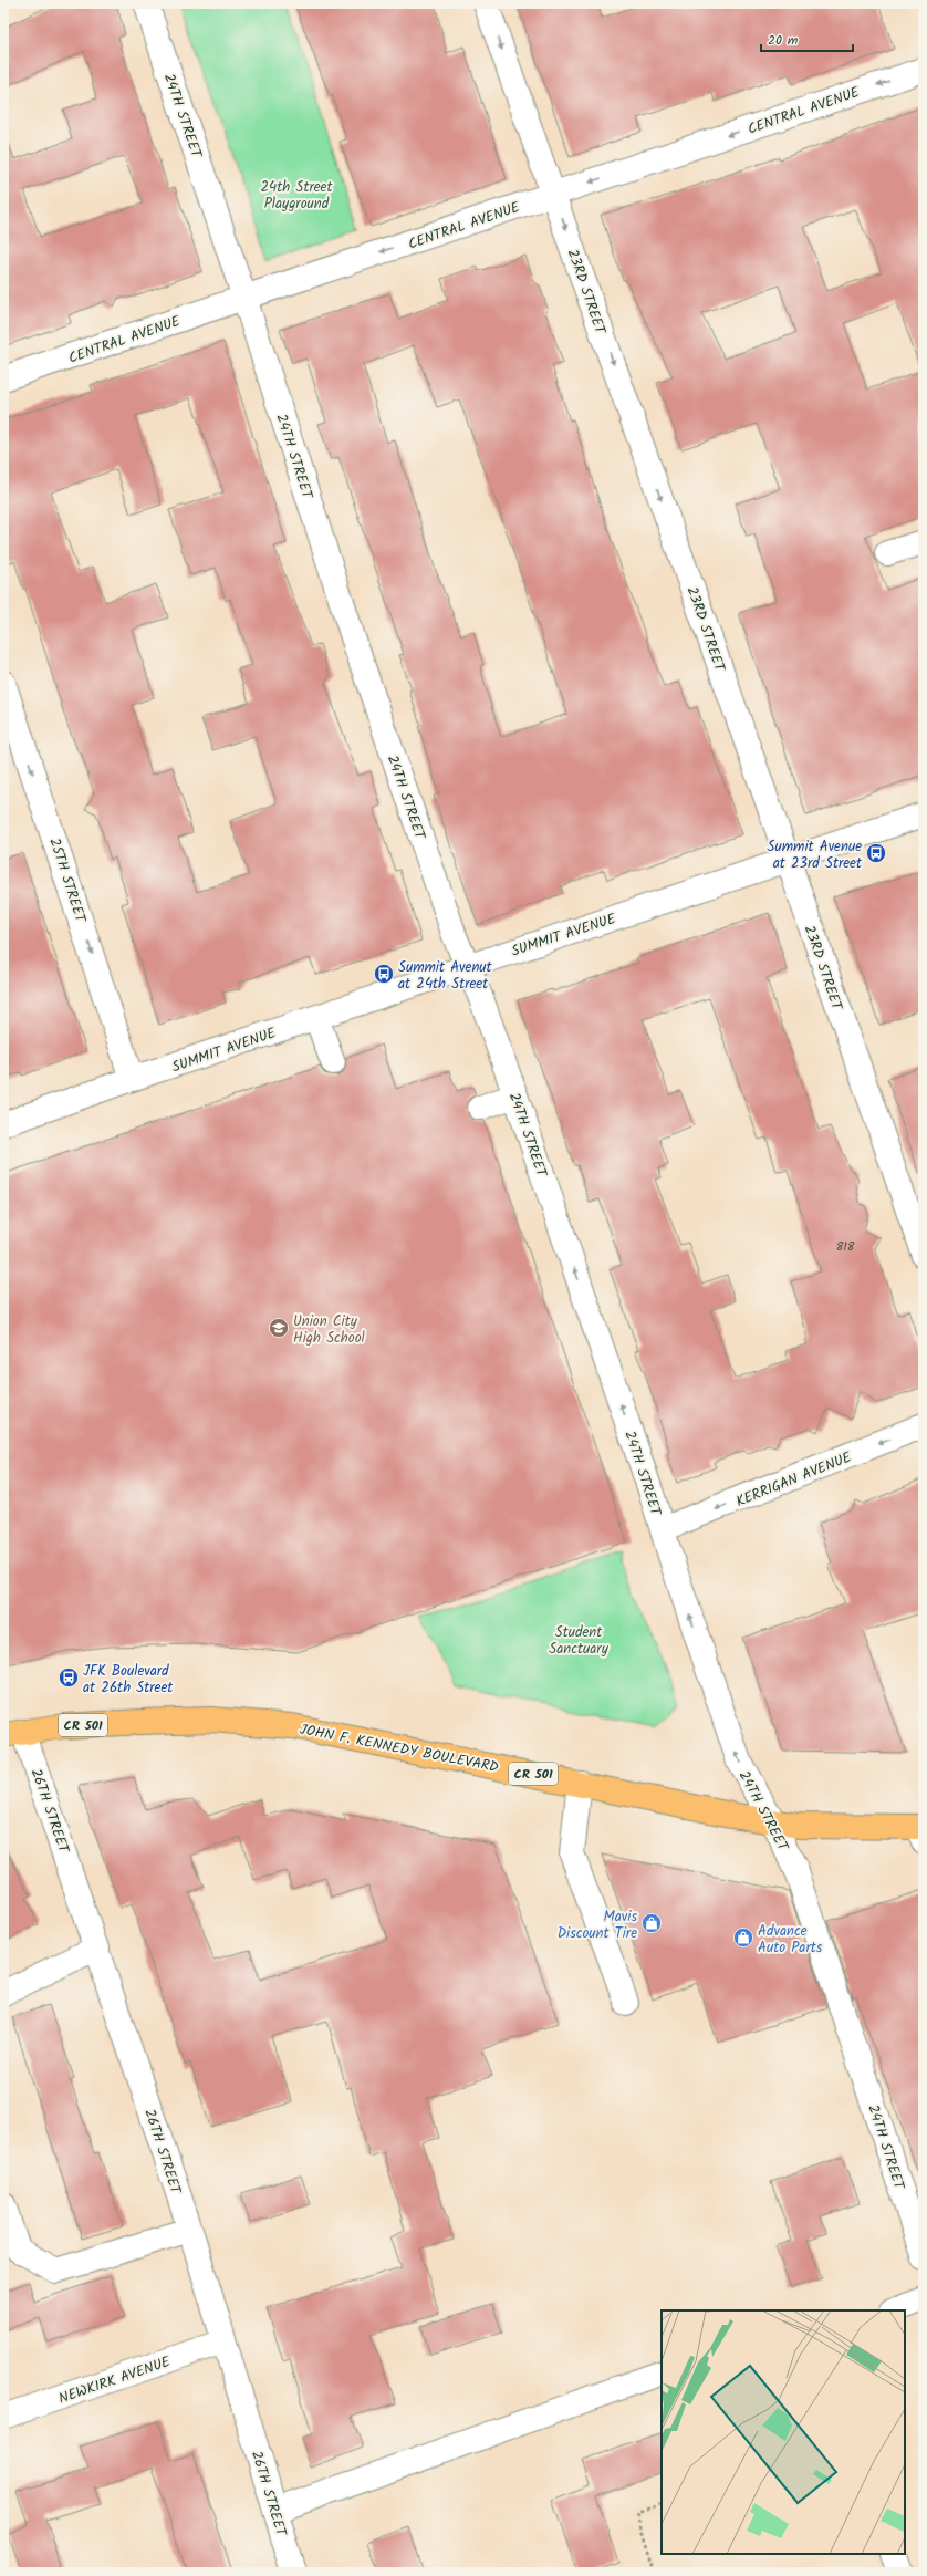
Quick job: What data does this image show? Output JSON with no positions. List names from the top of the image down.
{
  "streets": {
    "main road": ["CR 501", "JOHN F. KENNEDY BOULEVARD"],
    "street": [
      "CENTRAL AVENUE",
      "24TH STREET",
      "23RD STREET",
      "25TH STREET",
      "SUMMIT AVENUE",
      "KERRIGAN AVENUE",
      "26TH STREET",
      "NEWKIRK AVENUE"
    ]
  },
  "crossings": [
    ["CENTRAL AVENUE", "24TH STREET"],
    ["CENTRAL AVENUE", "23RD STREET"],
    ["24TH STREET", "SUMMIT AVENUE"],
    ["24TH STREET", "KERRIGAN AVENUE"],
    ["24TH STREET", "JOHN F. KENNEDY BOULEVARD"],
    ["23RD STREET", "SUMMIT AVENUE"],
    ["25TH STREET", "SUMMIT AVENUE"],
    ["JOHN F. KENNEDY BOULEVARD", "26TH STREET"],
    ["26TH STREET", "NEWKIRK AVENUE"]
  ],
  "one_way": [
    "CENTRAL AVENUE",
    "23RD STREET",
    "25TH STREET",
    "KERRIGAN AVENUE"
  ],
  "parks": ["24th Street Playground", "Student Sanctuary"],
  "places": {
    "bus stop": ["Summit Avenue at 23rd Street", "Summit Avenut at 24th Street", "JFK Boulevard at 26th Street"],
    "school or university": ["Union City High School"],
    "shop": ["Mavis Discount Tire", "Advance Auto Parts"]
  },
  "house_numbers": ["818"],
  "scale_bar": "20 m"
}
